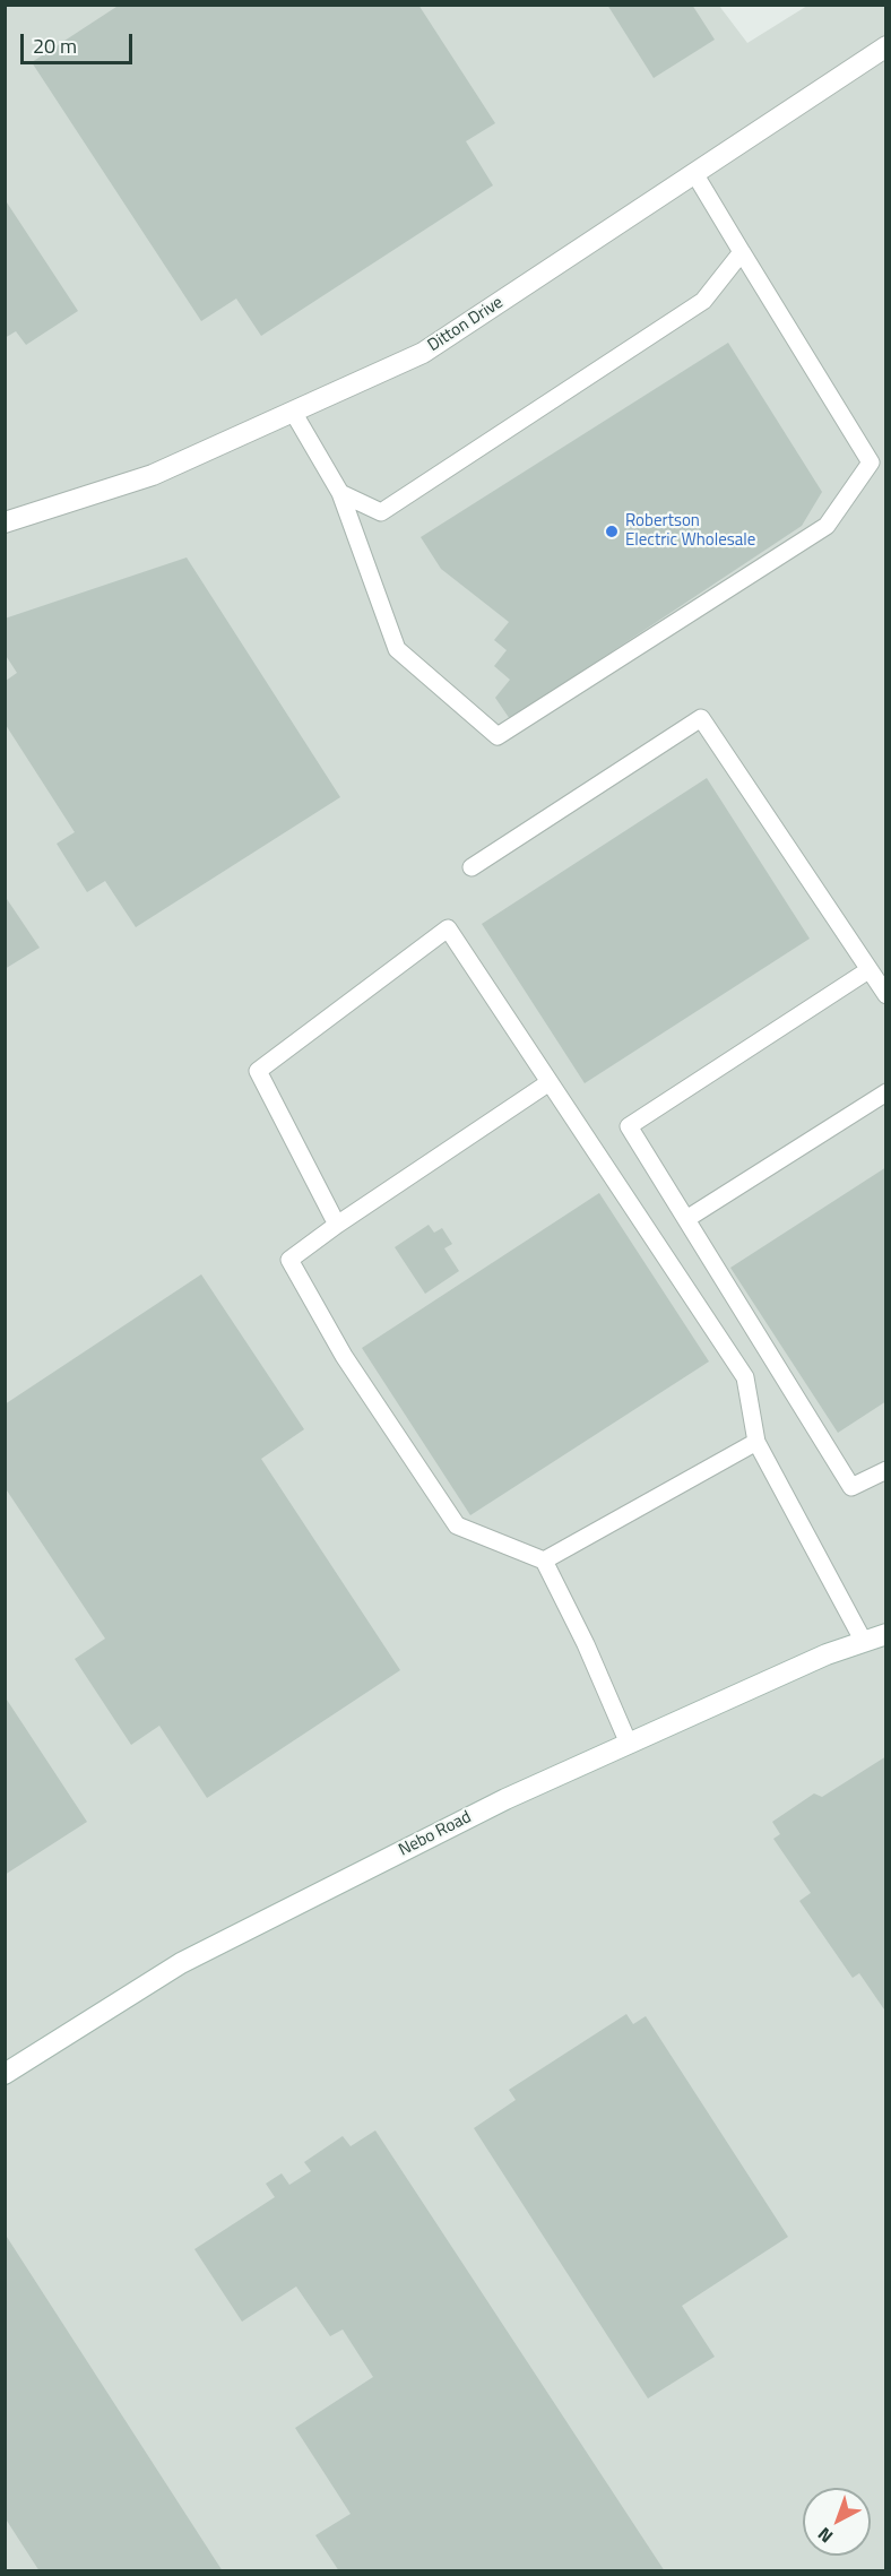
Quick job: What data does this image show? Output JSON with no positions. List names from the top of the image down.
{
  "streets": {
    "street": ["Ditton Drive", "Nebo Road"]
  },
  "places": ["Robertson Electric Wholesale"],
  "scale_bar": "20 m",
  "north": "bottom left"
}
